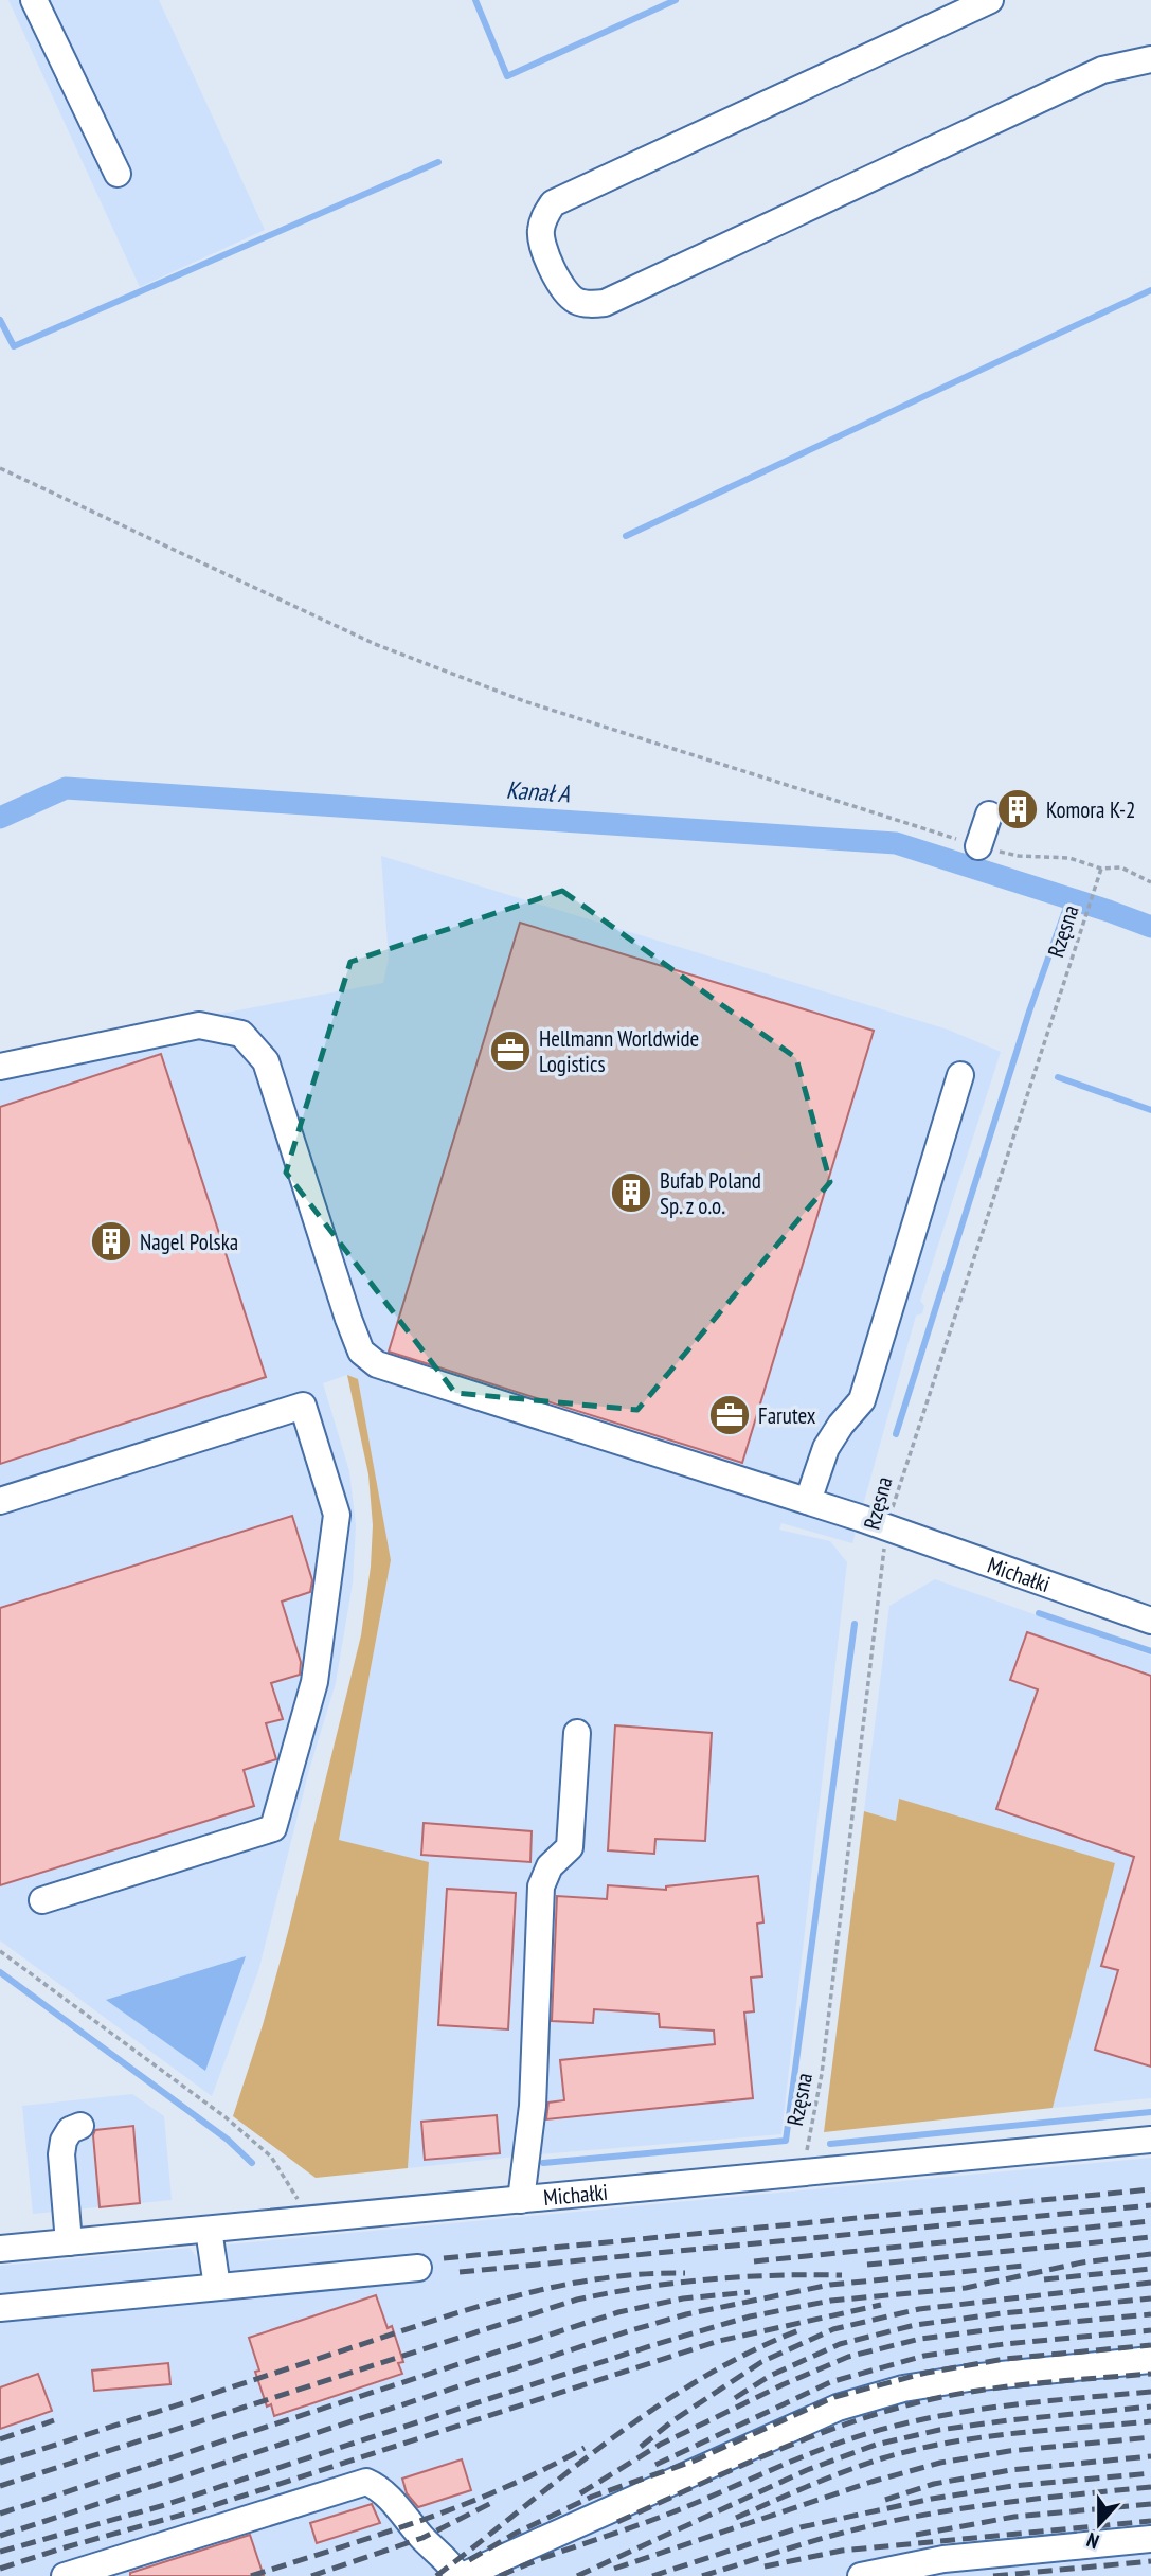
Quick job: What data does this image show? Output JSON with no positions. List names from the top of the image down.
{
  "streets": {
    "street": ["Michałki"],
    "path": ["Rzęsna"]
  },
  "crossings": [
    ["Rzęsna", "Michałki"]
  ],
  "water": ["Kanał A"],
  "places": {
    "building": ["Komora K-2", "Bufab Poland Sp. z o.o.", "Nagel Polska"],
    "office": ["Hellmann Worldwide Logistics", "Farutex"]
  },
  "north": "bottom"
}
